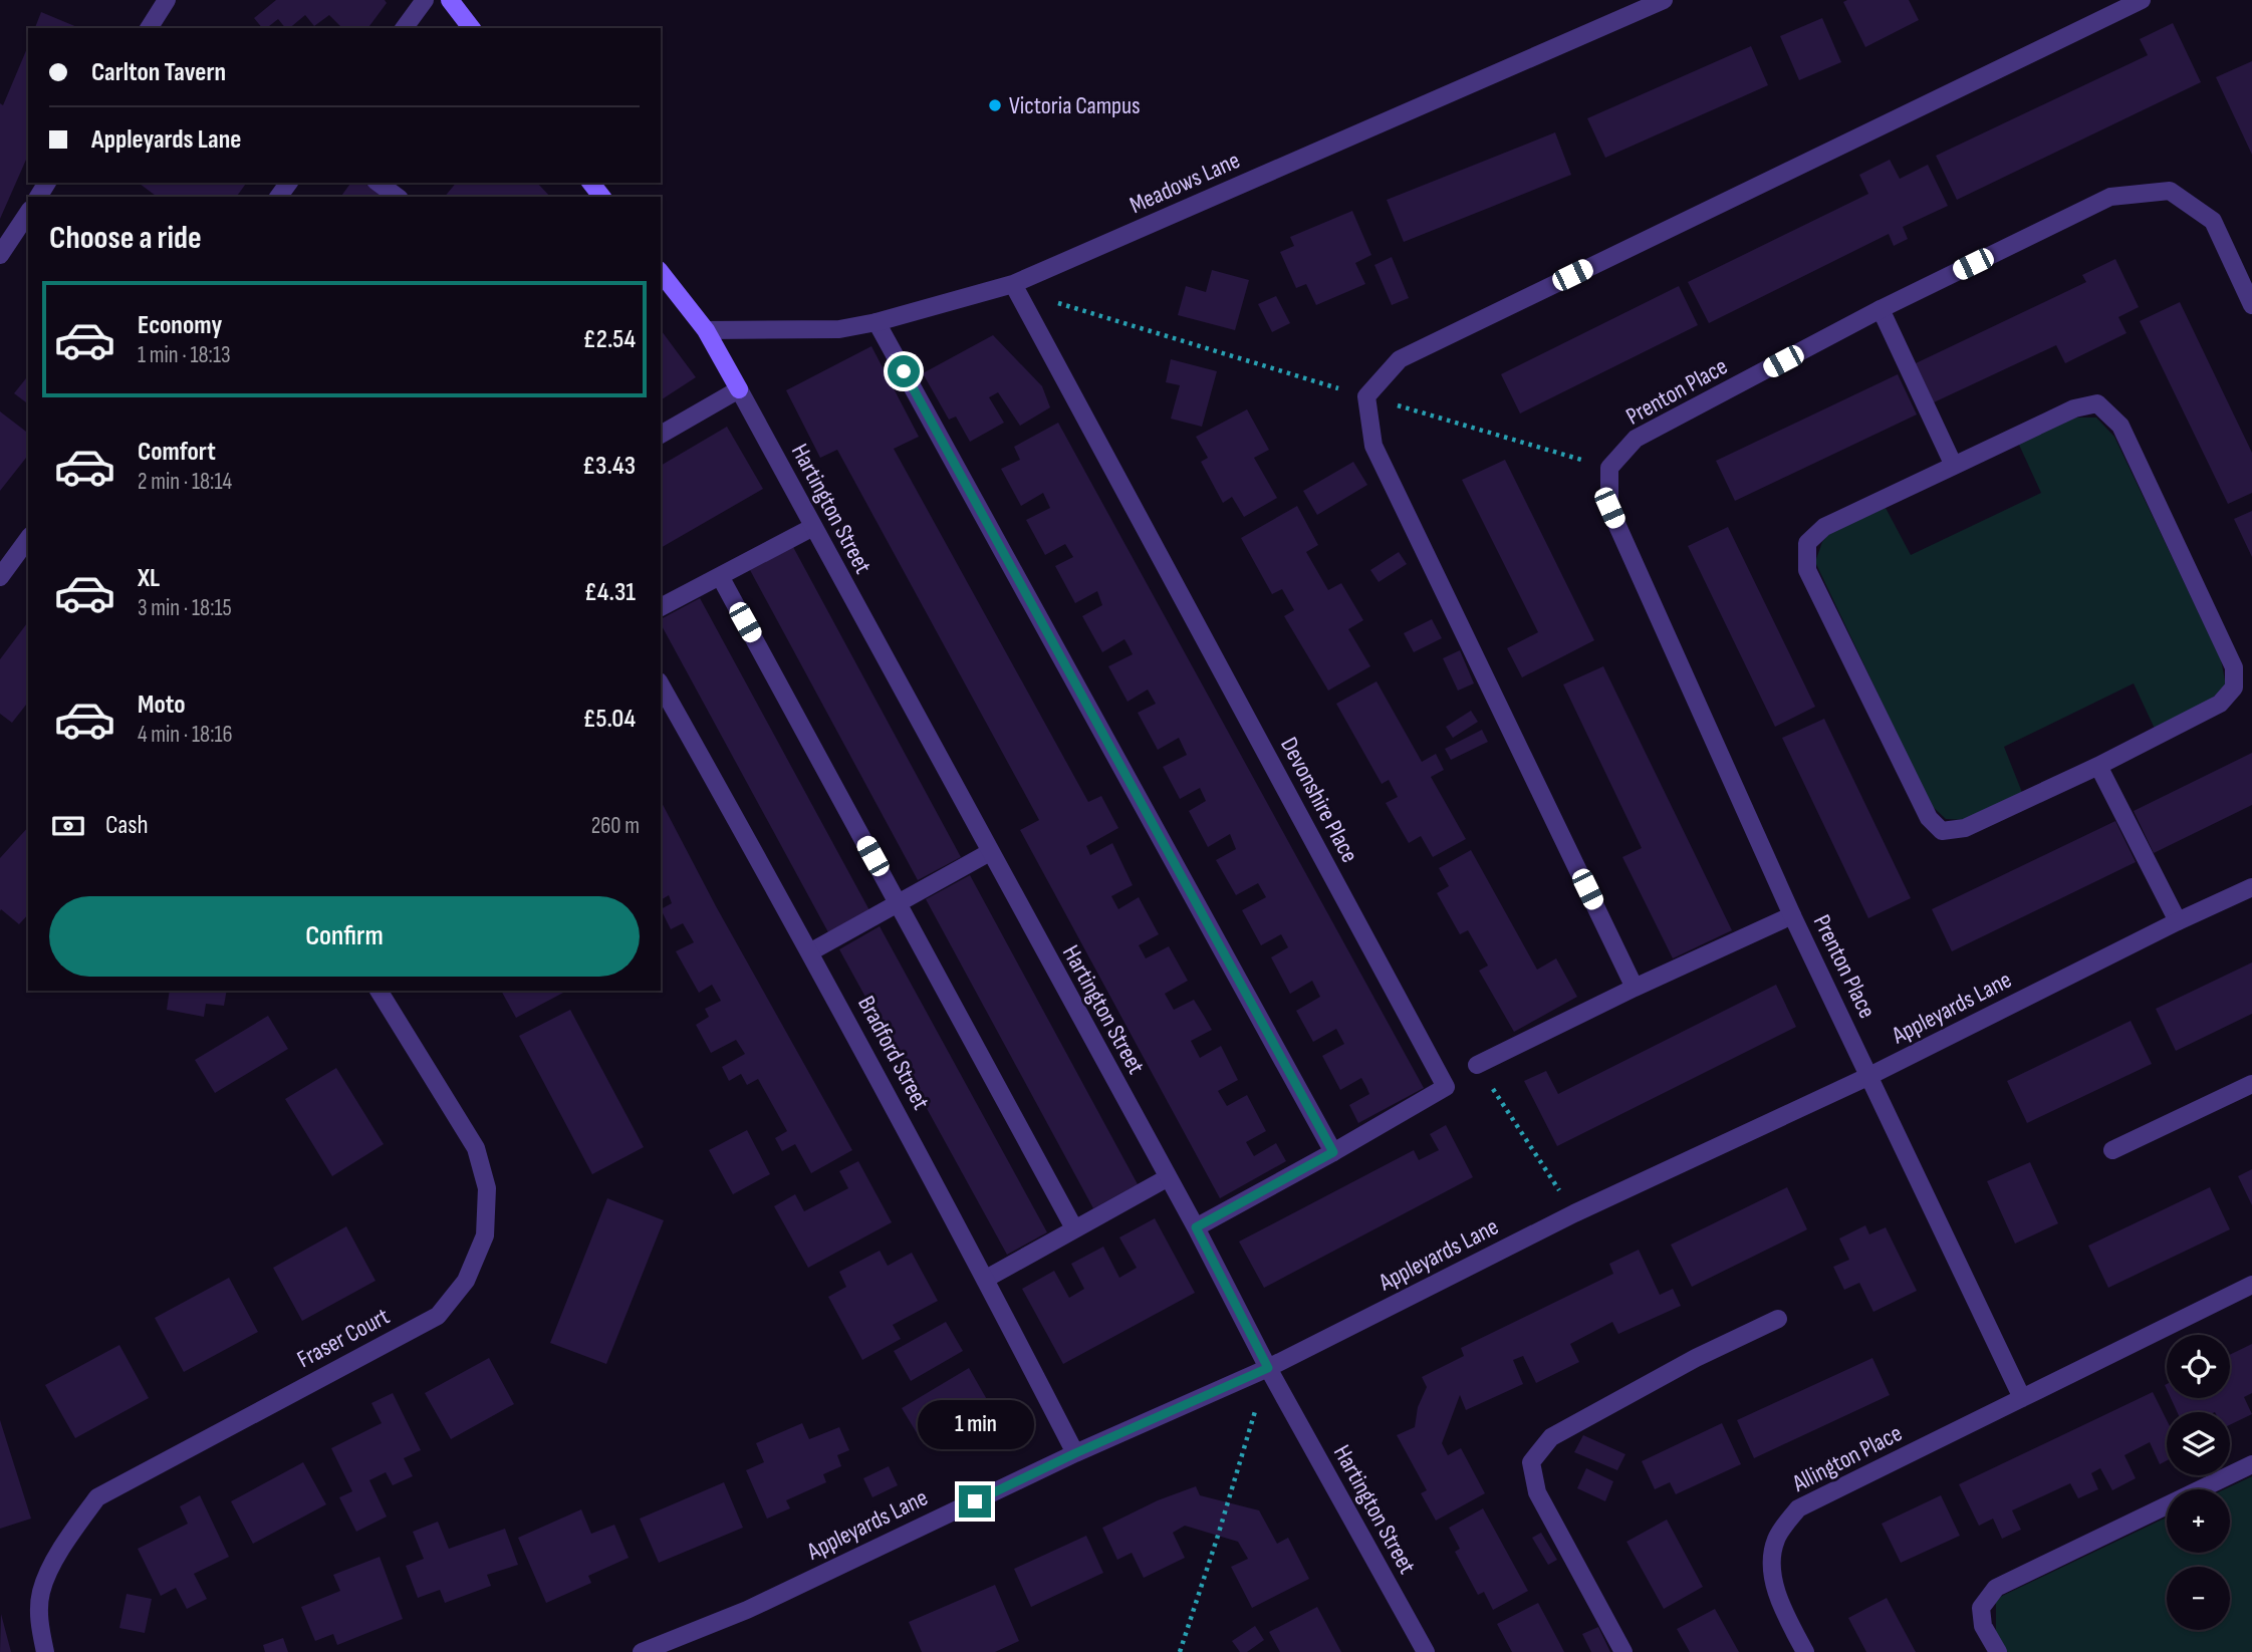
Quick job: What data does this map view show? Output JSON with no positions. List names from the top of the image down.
{
  "streets": {
    "street": [
      "Meadows Lane",
      "Prenton Place",
      "Hartington Street",
      "Devonshire Place",
      "Appleyards Lane",
      "Bradford Street",
      "Fraser Court",
      "Allington Place"
    ]
  },
  "crossings": [
    ["Meadows Lane", "Devonshire Place"],
    ["Prenton Place", "Appleyards Lane"],
    ["Hartington Street", "Devonshire Place"],
    ["Hartington Street", "Appleyards Lane"],
    ["Appleyards Lane", "Bradford Street"]
  ],
  "places": ["Victoria Campus"],
  "page": {
    "banner": ["Carlton Tavern", "Appleyards Lane"],
    "heading": "Choose a ride",
    "list": [
      {
        "name": "Economy",
        "note": "1 min · 18:13",
        "value": "£2.54"
      },
      {
        "name": "Comfort",
        "note": "2 min · 18:14",
        "value": "£3.43"
      },
      {
        "name": "XL",
        "note": "3 min · 18:15",
        "value": "£4.31"
      },
      {
        "name": "Moto",
        "note": "4 min · 18:16",
        "value": "£5.04"
      }
    ],
    "pay": ["Cash", "260 m"],
    "buttons": "Confirm",
    "map_buttons": ["+", "−"],
    "bubble": "1 min"
  }
}
